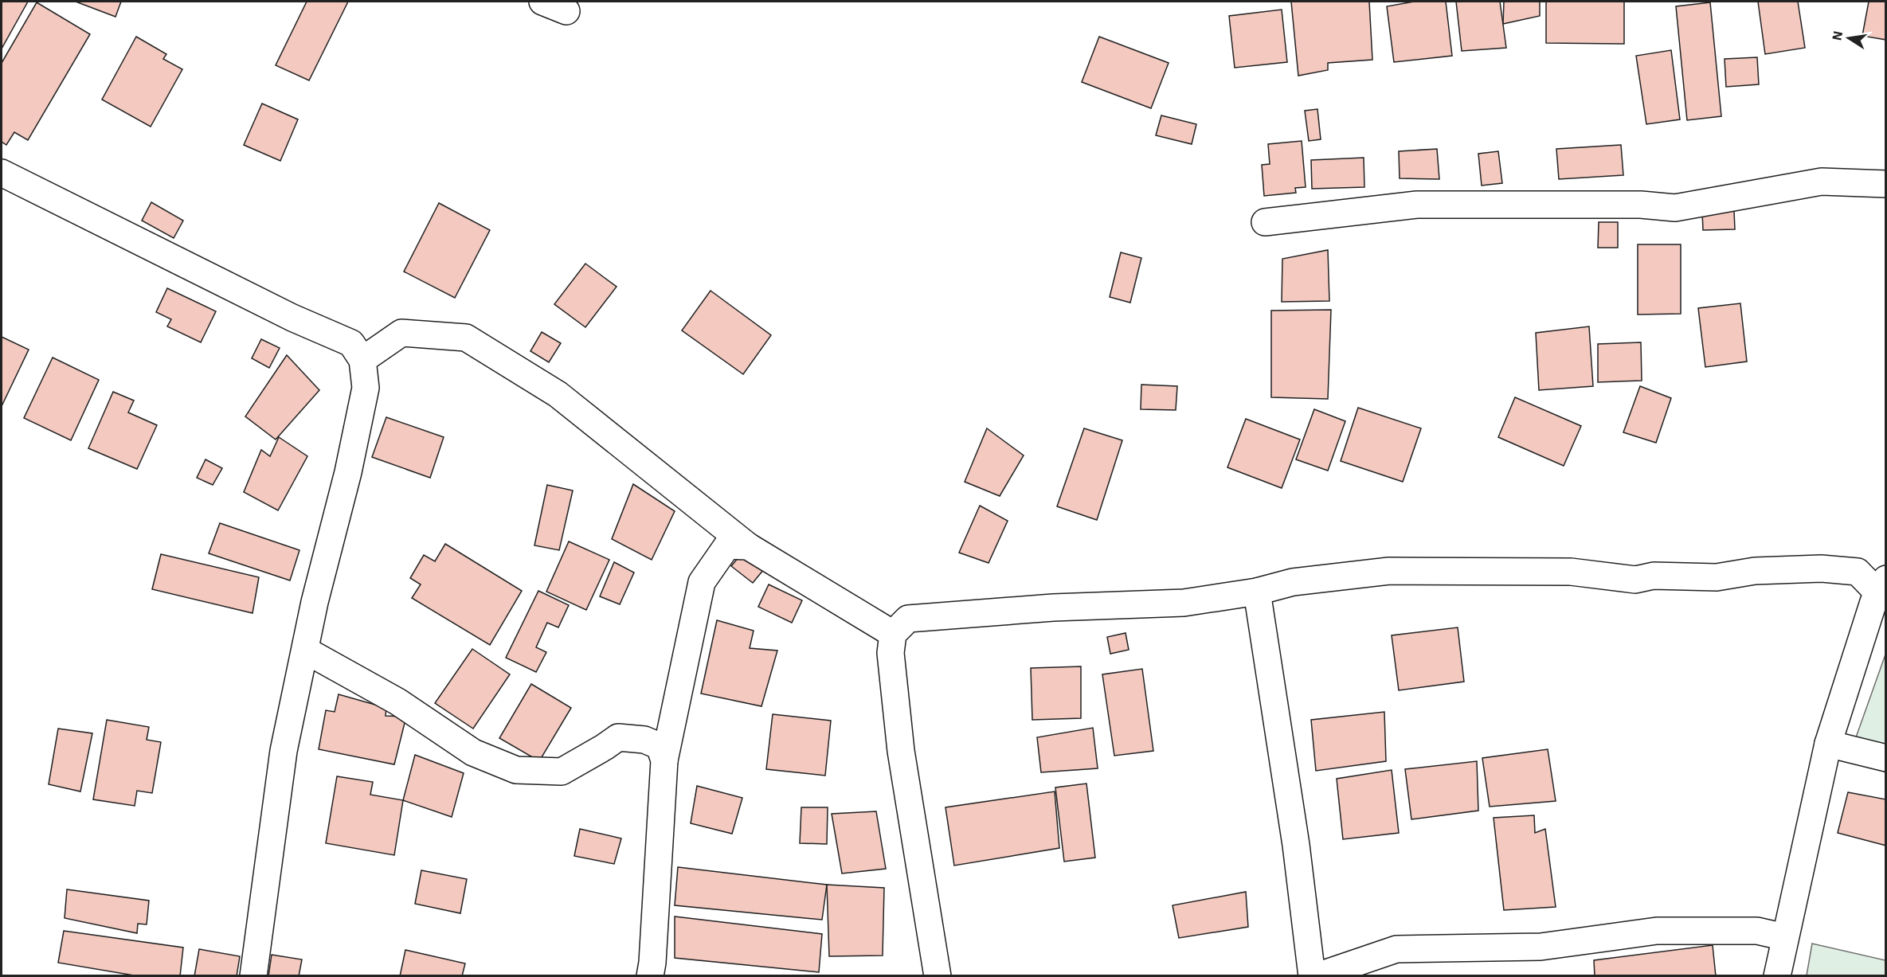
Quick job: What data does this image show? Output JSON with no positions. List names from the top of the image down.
{
  "north": "left"
}
